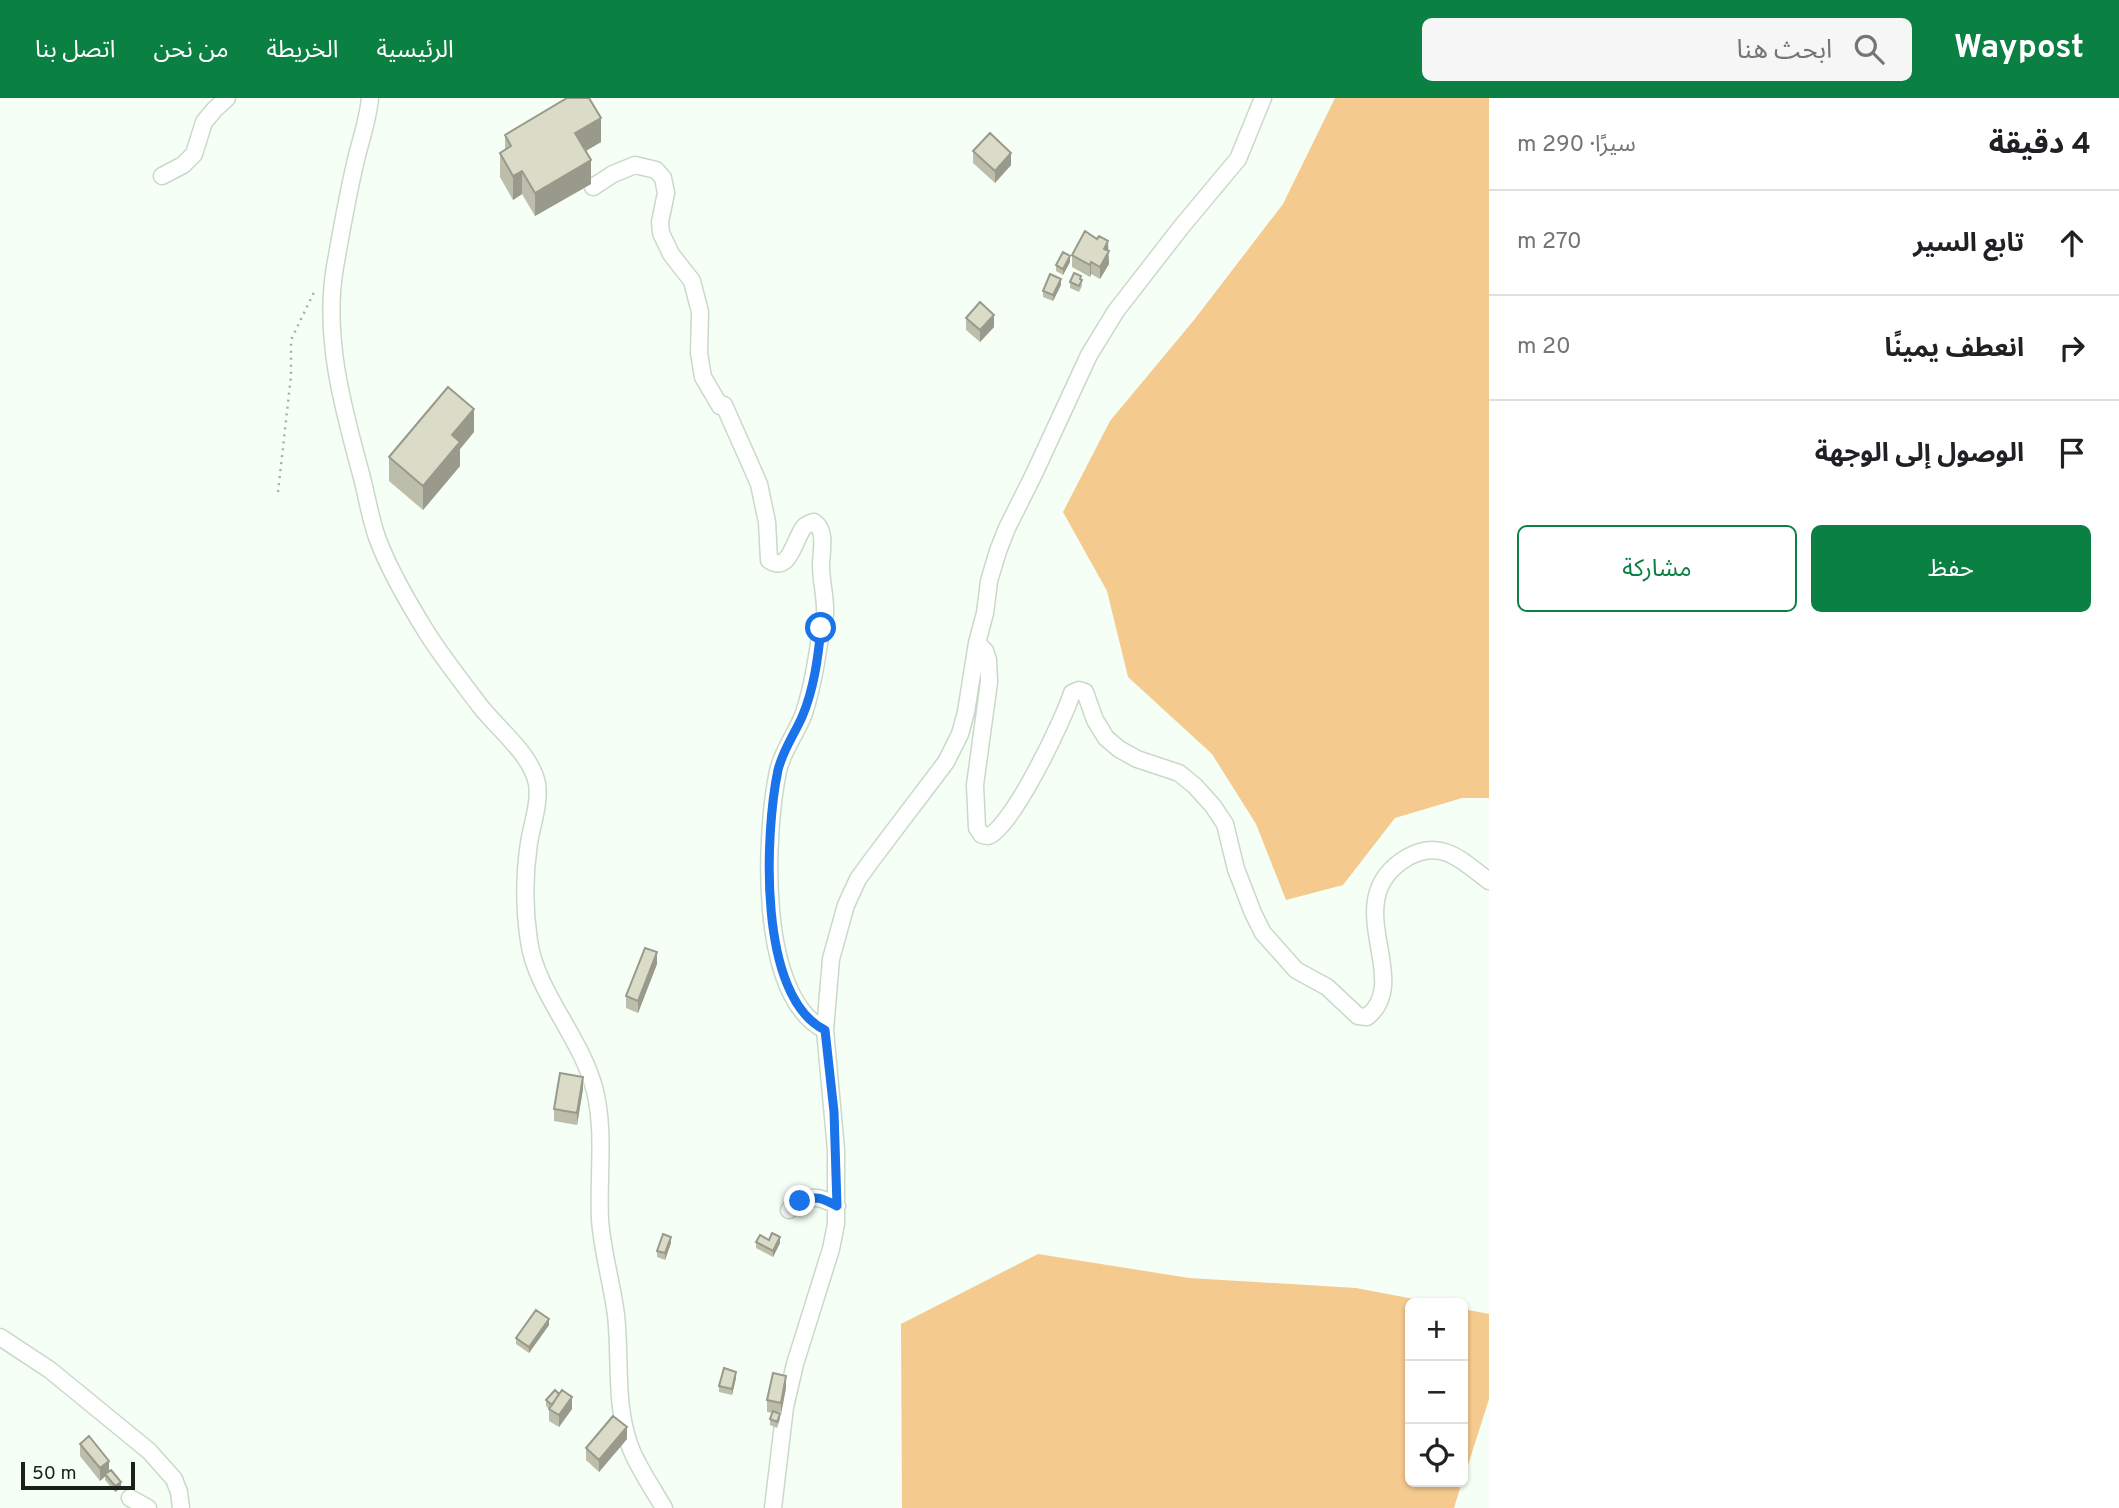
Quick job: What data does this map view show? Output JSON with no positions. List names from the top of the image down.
{
  "scale_bar": "50 m",
  "page": {
    "header": "Waypost",
    "search": "ابحث هنا",
    "nav": [
      "الرئيسية",
      "الخريطة",
      "من نحن",
      "اتصل بنا"
    ],
    "heading": ["4 دقيقة", "سيرًا · 290 m"],
    "list": [
      ["تابع السير", "270 m"],
      ["انعطف يمينًا", "20 m"],
      "الوصول إلى الوجهة"
    ],
    "buttons": ["حفظ", "مشاركة"],
    "map_buttons": ["+", "−"],
    "scale": "50 m"
  }
}
